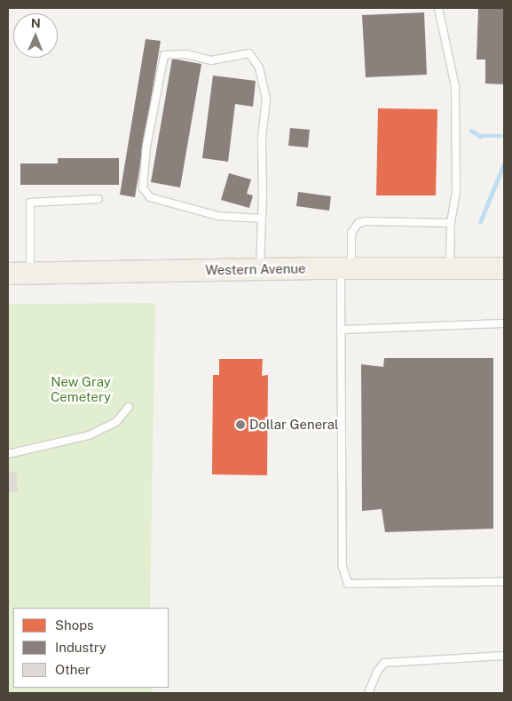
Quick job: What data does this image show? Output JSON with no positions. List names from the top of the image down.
{
  "streets": {
    "main road": ["Western Avenue"]
  },
  "parks": ["New Gray Cemetery"],
  "places": ["Dollar General"],
  "legend": ["Shops", "Industry", "Other"],
  "north": "top"
}
